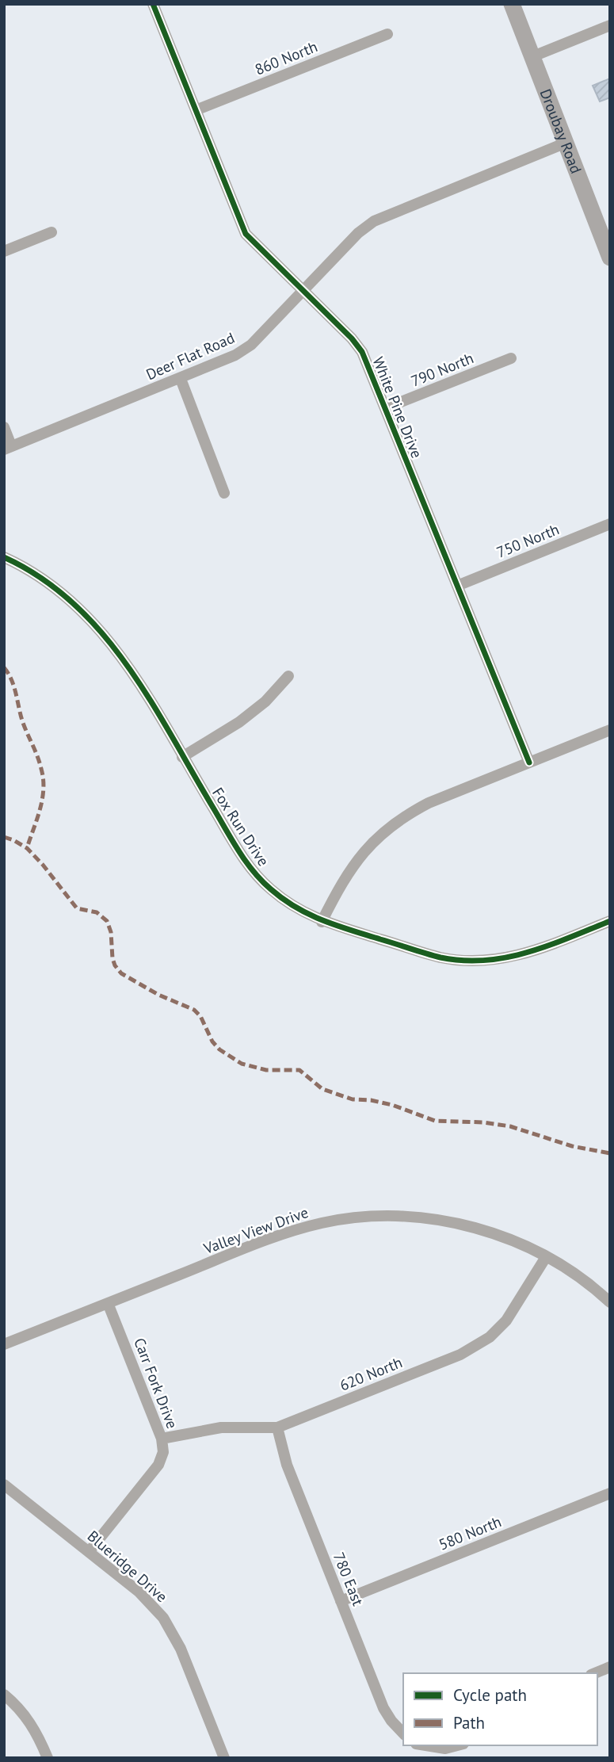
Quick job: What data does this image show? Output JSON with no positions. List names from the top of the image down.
{
  "streets": {
    "street": [
      "860 North",
      "Droubay Road",
      "Deer Flat Road",
      "790 North",
      "White Pine Drive",
      "750 North",
      "Fox Run Drive",
      "Valley View Drive",
      "620 North",
      "Carr Fork Drive",
      "580 North",
      "Blueridge Drive",
      "780 East"
    ]
  },
  "crossings": [
    ["860 North", "White Pine Drive"],
    ["Droubay Road", "Deer Flat Road"],
    ["Deer Flat Road", "White Pine Drive"],
    ["790 North", "White Pine Drive"],
    ["White Pine Drive", "750 North"],
    ["Valley View Drive", "620 North"],
    ["Valley View Drive", "Carr Fork Drive"],
    ["620 North", "Carr Fork Drive"],
    ["620 North", "780 East"],
    ["Carr Fork Drive", "Blueridge Drive"],
    ["580 North", "780 East"]
  ],
  "legend": ["Cycle path", "Path"]
}
